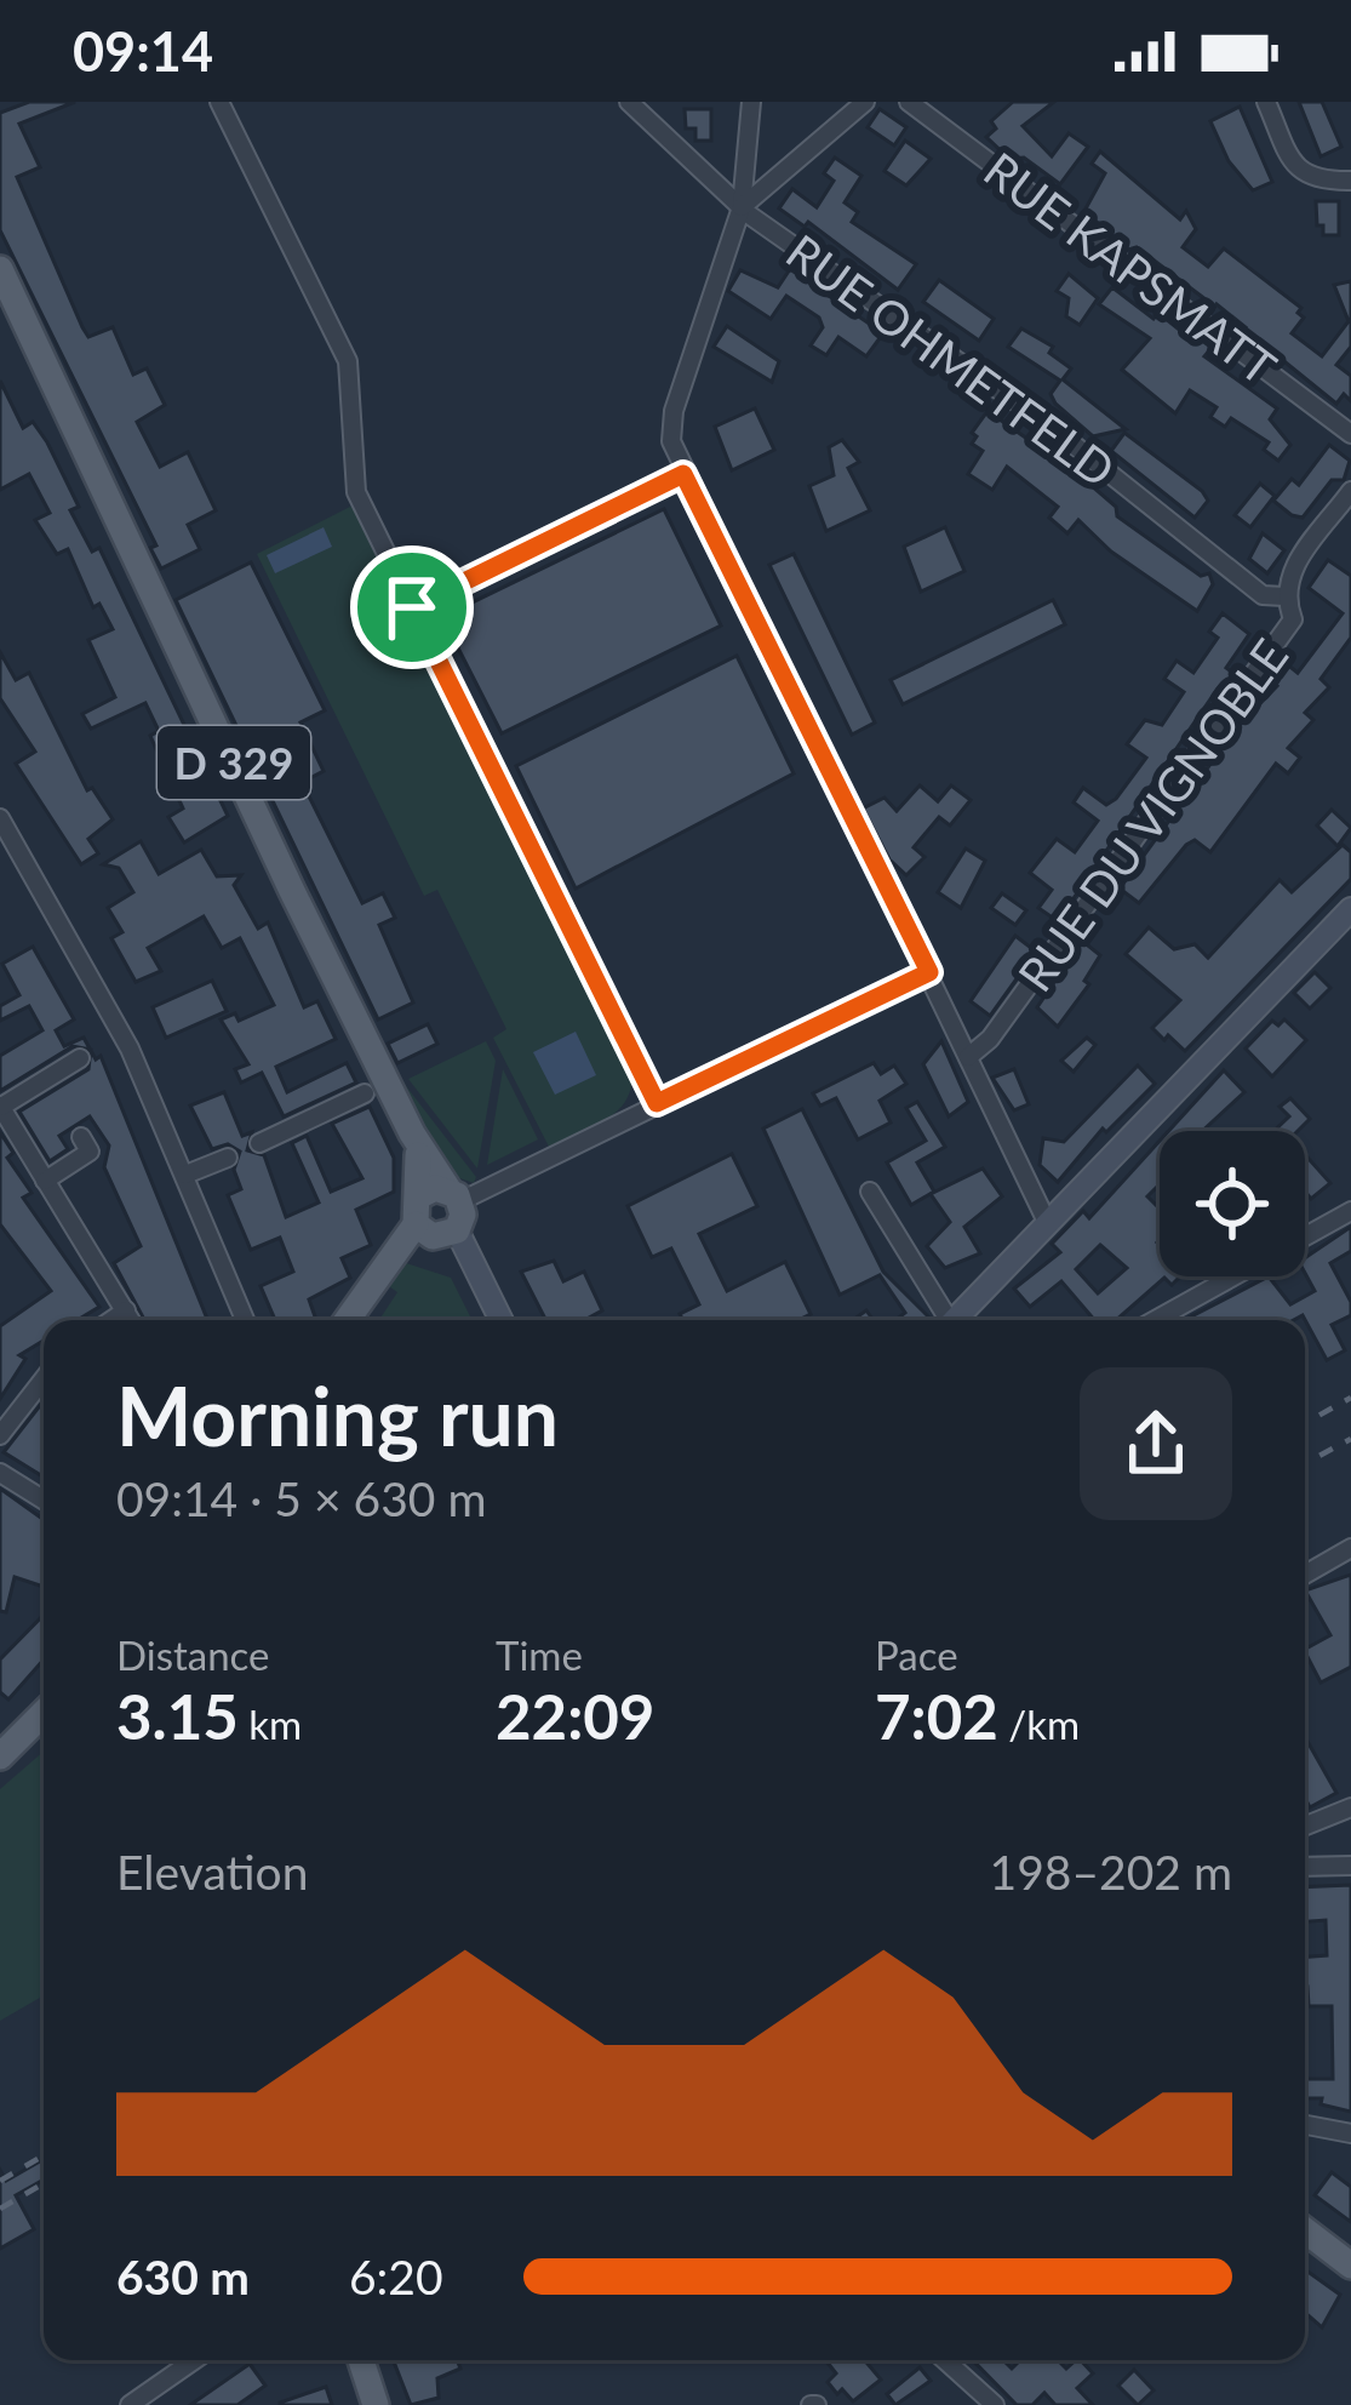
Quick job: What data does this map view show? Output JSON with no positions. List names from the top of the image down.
{
  "streets": {
    "main road": ["D 329"],
    "street": ["RUE KAPSMATT", "RUE OHMETFELD", "RUE DU VIGNOBLE"]
  },
  "crossings": [
    ["RUE OHMETFELD", "RUE DU VIGNOBLE"]
  ],
  "page": {
    "status": "09:14",
    "heading": ["Morning run", "09:14 · 5 × 630 m"],
    "stats": [
      ["Distance", "3.15 km"],
      ["Time", "22:09"],
      ["Pace", "7:02 /km"]
    ],
    "chart": ["Elevation", "198–202 m"],
    "list": [
      {
        "name": "630 m",
        "note": "6:20"
      }
    ]
  }
}
